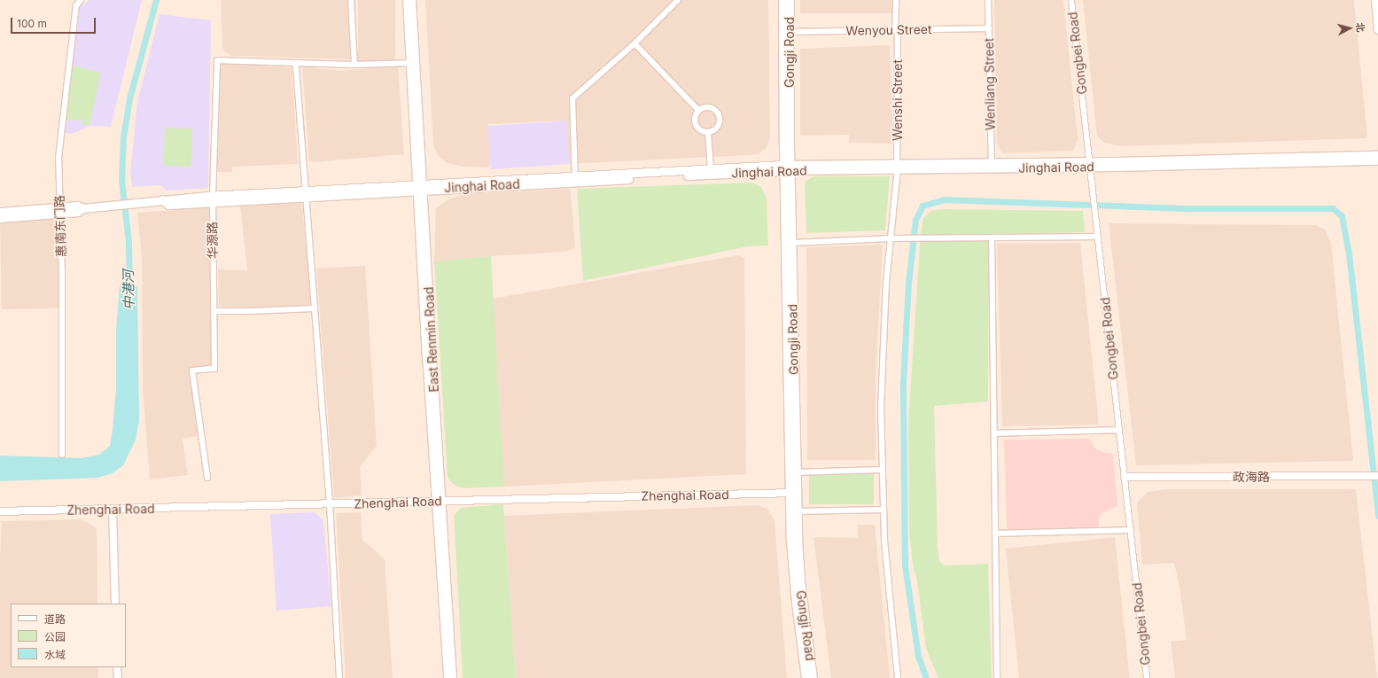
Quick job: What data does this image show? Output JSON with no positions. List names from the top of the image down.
{
  "streets": {
    "main road": ["Gongji Road", "Jinghai Road"],
    "street": [
      "Wenyou Street",
      "Gongbei Road",
      "Wenliang Street",
      "Wenshi Street",
      "惠南东门路",
      "华源路",
      "East Renmin Road",
      "政海路",
      "Zhenghai Road"
    ]
  },
  "crossings": [
    ["Wenyou Street", "Gongji Road"],
    ["Wenyou Street", "Wenliang Street"],
    ["Wenyou Street", "Wenshi Street"],
    ["Gongji Road", "Jinghai Road"],
    ["Gongji Road", "Zhenghai Road"],
    ["Gongbei Road", "Jinghai Road"],
    ["Gongbei Road", "政海路"],
    ["Wenliang Street", "Jinghai Road"],
    ["Wenshi Street", "Jinghai Road"],
    ["Jinghai Road", "惠南东门路"],
    ["Jinghai Road", "华源路"],
    ["Jinghai Road", "East Renmin Road"],
    ["East Renmin Road", "Zhenghai Road"]
  ],
  "water": ["中港河"],
  "legend": ["道路", "公园", "水域"],
  "scale_bar": "100 m",
  "north": "right"
}
